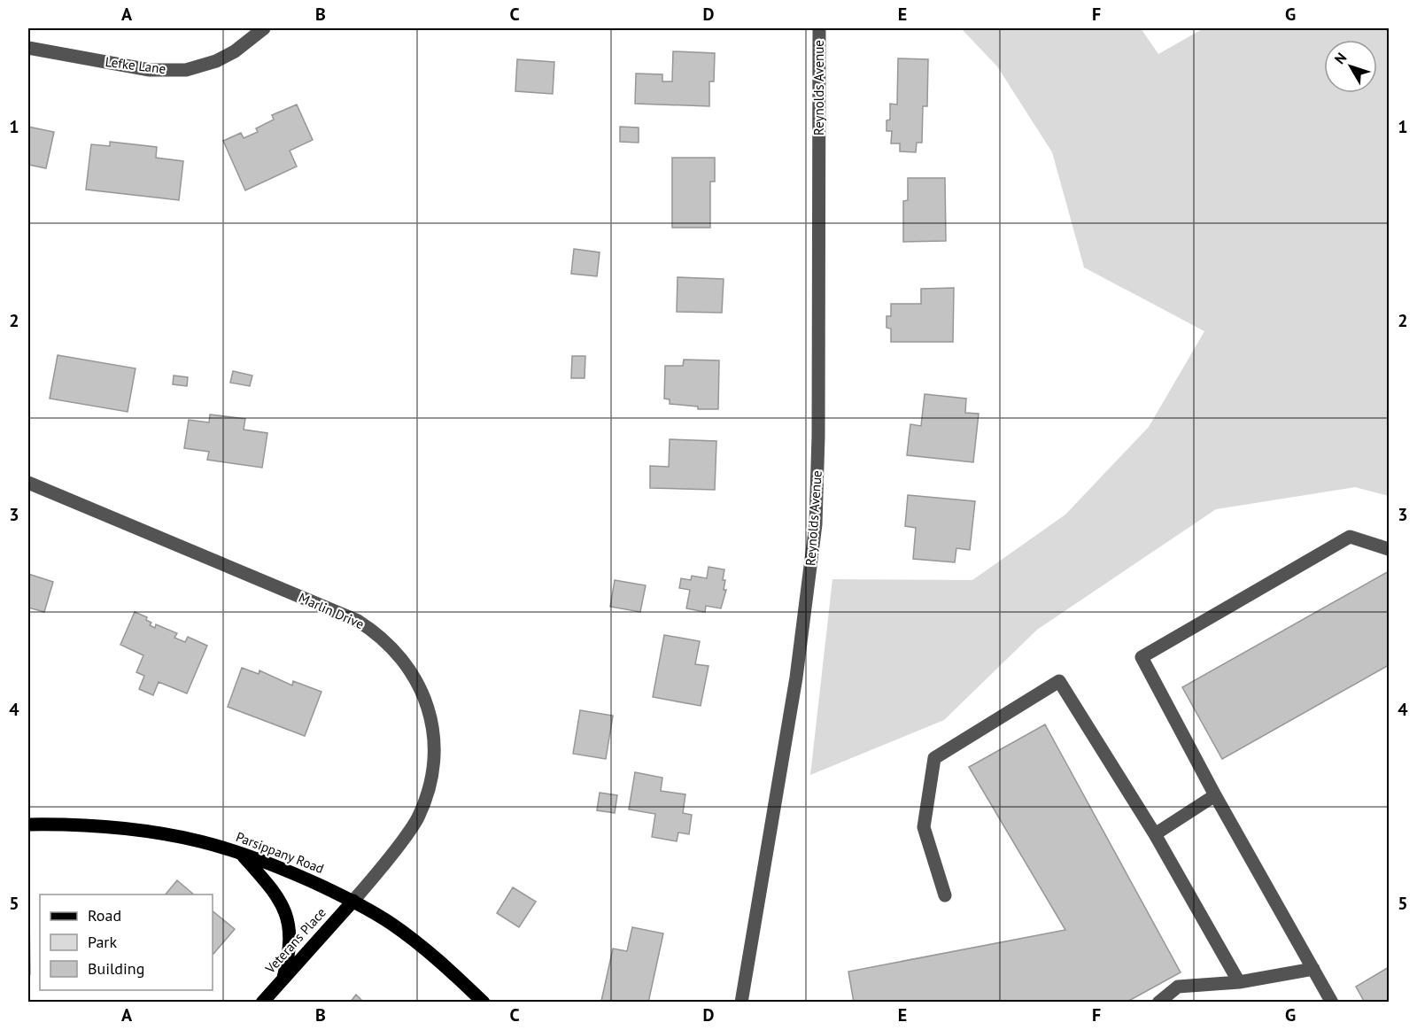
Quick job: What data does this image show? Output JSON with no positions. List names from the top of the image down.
{
  "streets": {
    "main road": ["Parsippany Road", "Veterans Place"],
    "street": ["Lefke Lane", "Reynolds Avenue", "Marlin Drive"]
  },
  "crossings": [
    ["Marlin Drive", "Parsippany Road"],
    ["Marlin Drive", "Veterans Place"],
    ["Parsippany Road", "Veterans Place"]
  ],
  "legend": ["Road", "Park", "Building"],
  "north": "top left",
  "grid": {
    "columns": [
      "A",
      "B",
      "C",
      "D",
      "E",
      "F",
      "G"
    ],
    "rows": [
      "1",
      "2",
      "3",
      "4",
      "5"
    ]
  }
}
